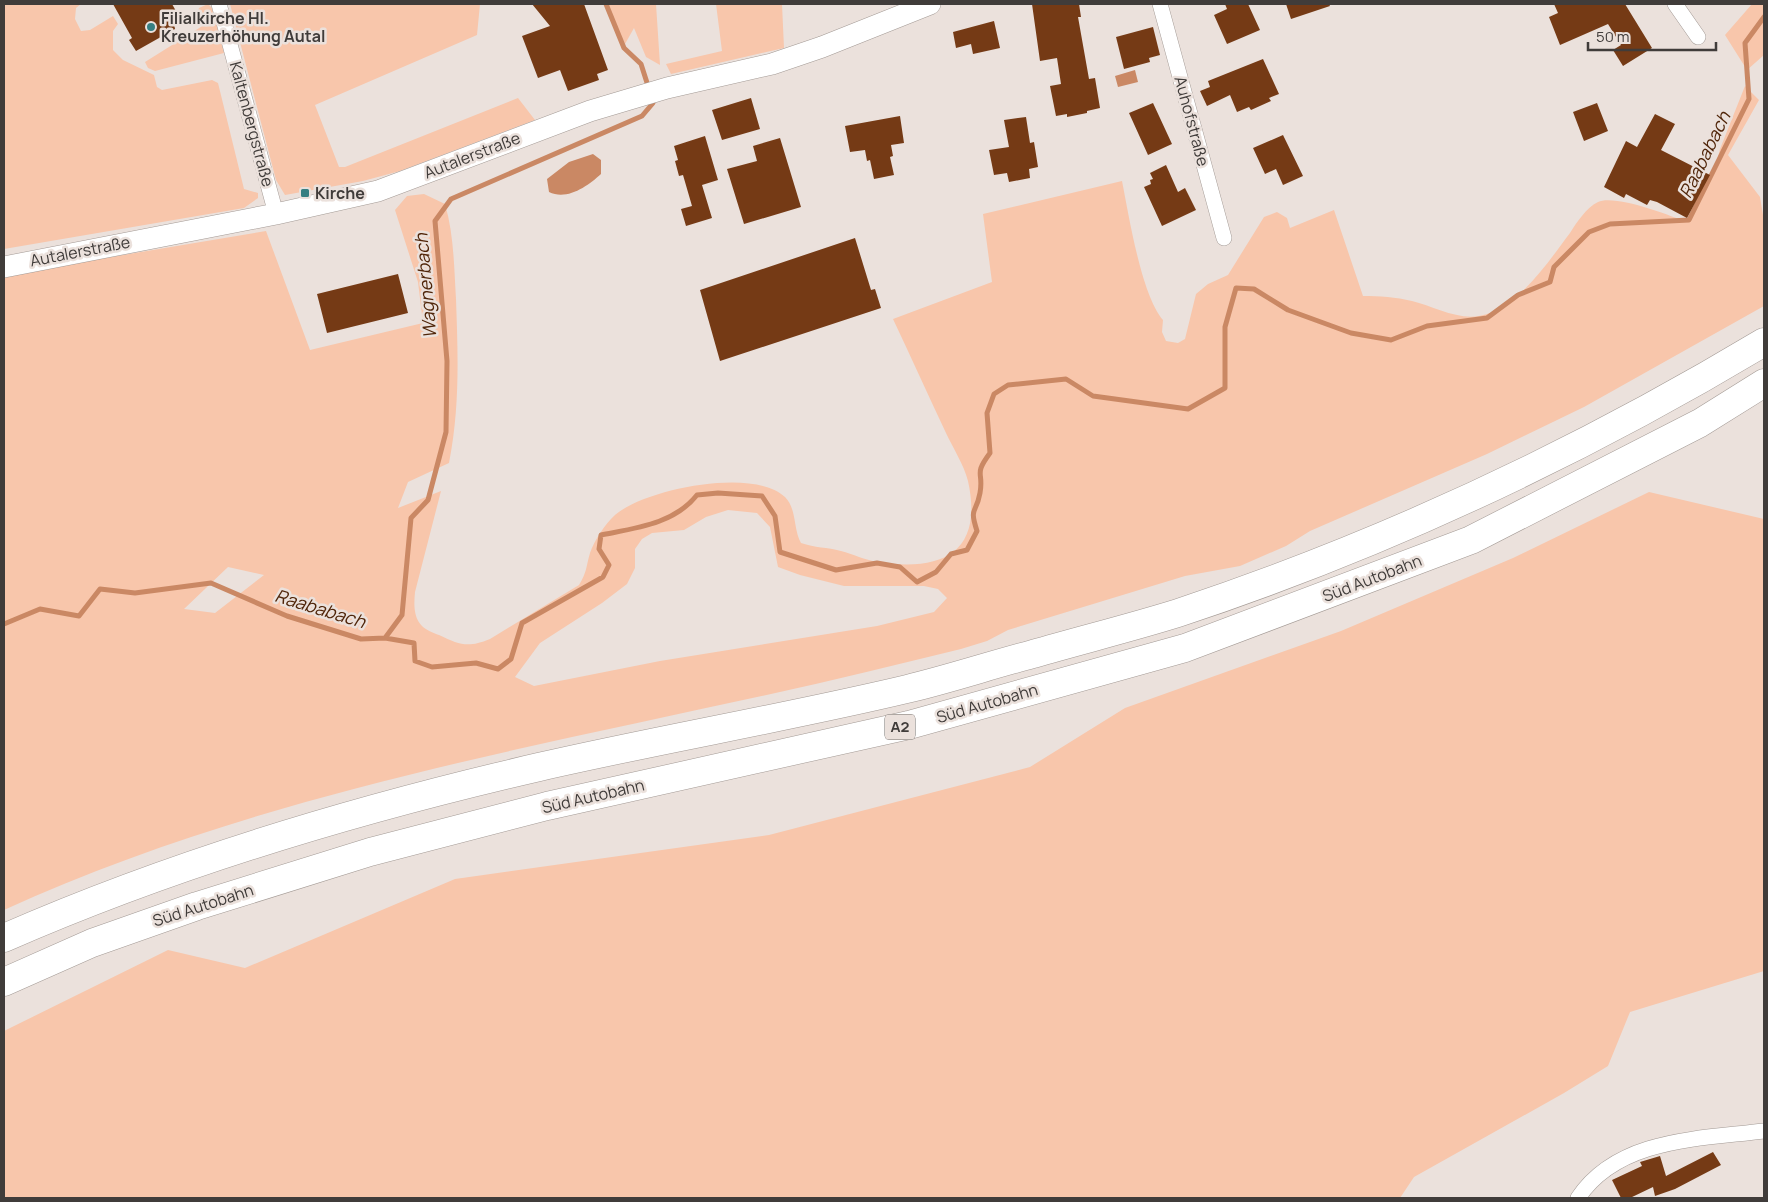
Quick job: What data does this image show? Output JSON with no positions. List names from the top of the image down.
{
  "streets": {
    "highway": ["Süd Autobahn", "A2"],
    "main road": ["Autalerstraße"],
    "street": ["Auhofstraße", "Kaltenbergstraße"]
  },
  "crossings": [
    ["Kaltenbergstraße", "Autalerstraße"]
  ],
  "water": ["Raababach", "Wagnerbach"],
  "places": {
    "other": ["Filialkirche Hl. Kreuzerhöhung Autal"],
    "transit": ["Kirche"]
  },
  "scale_bar": "50 m"
}
